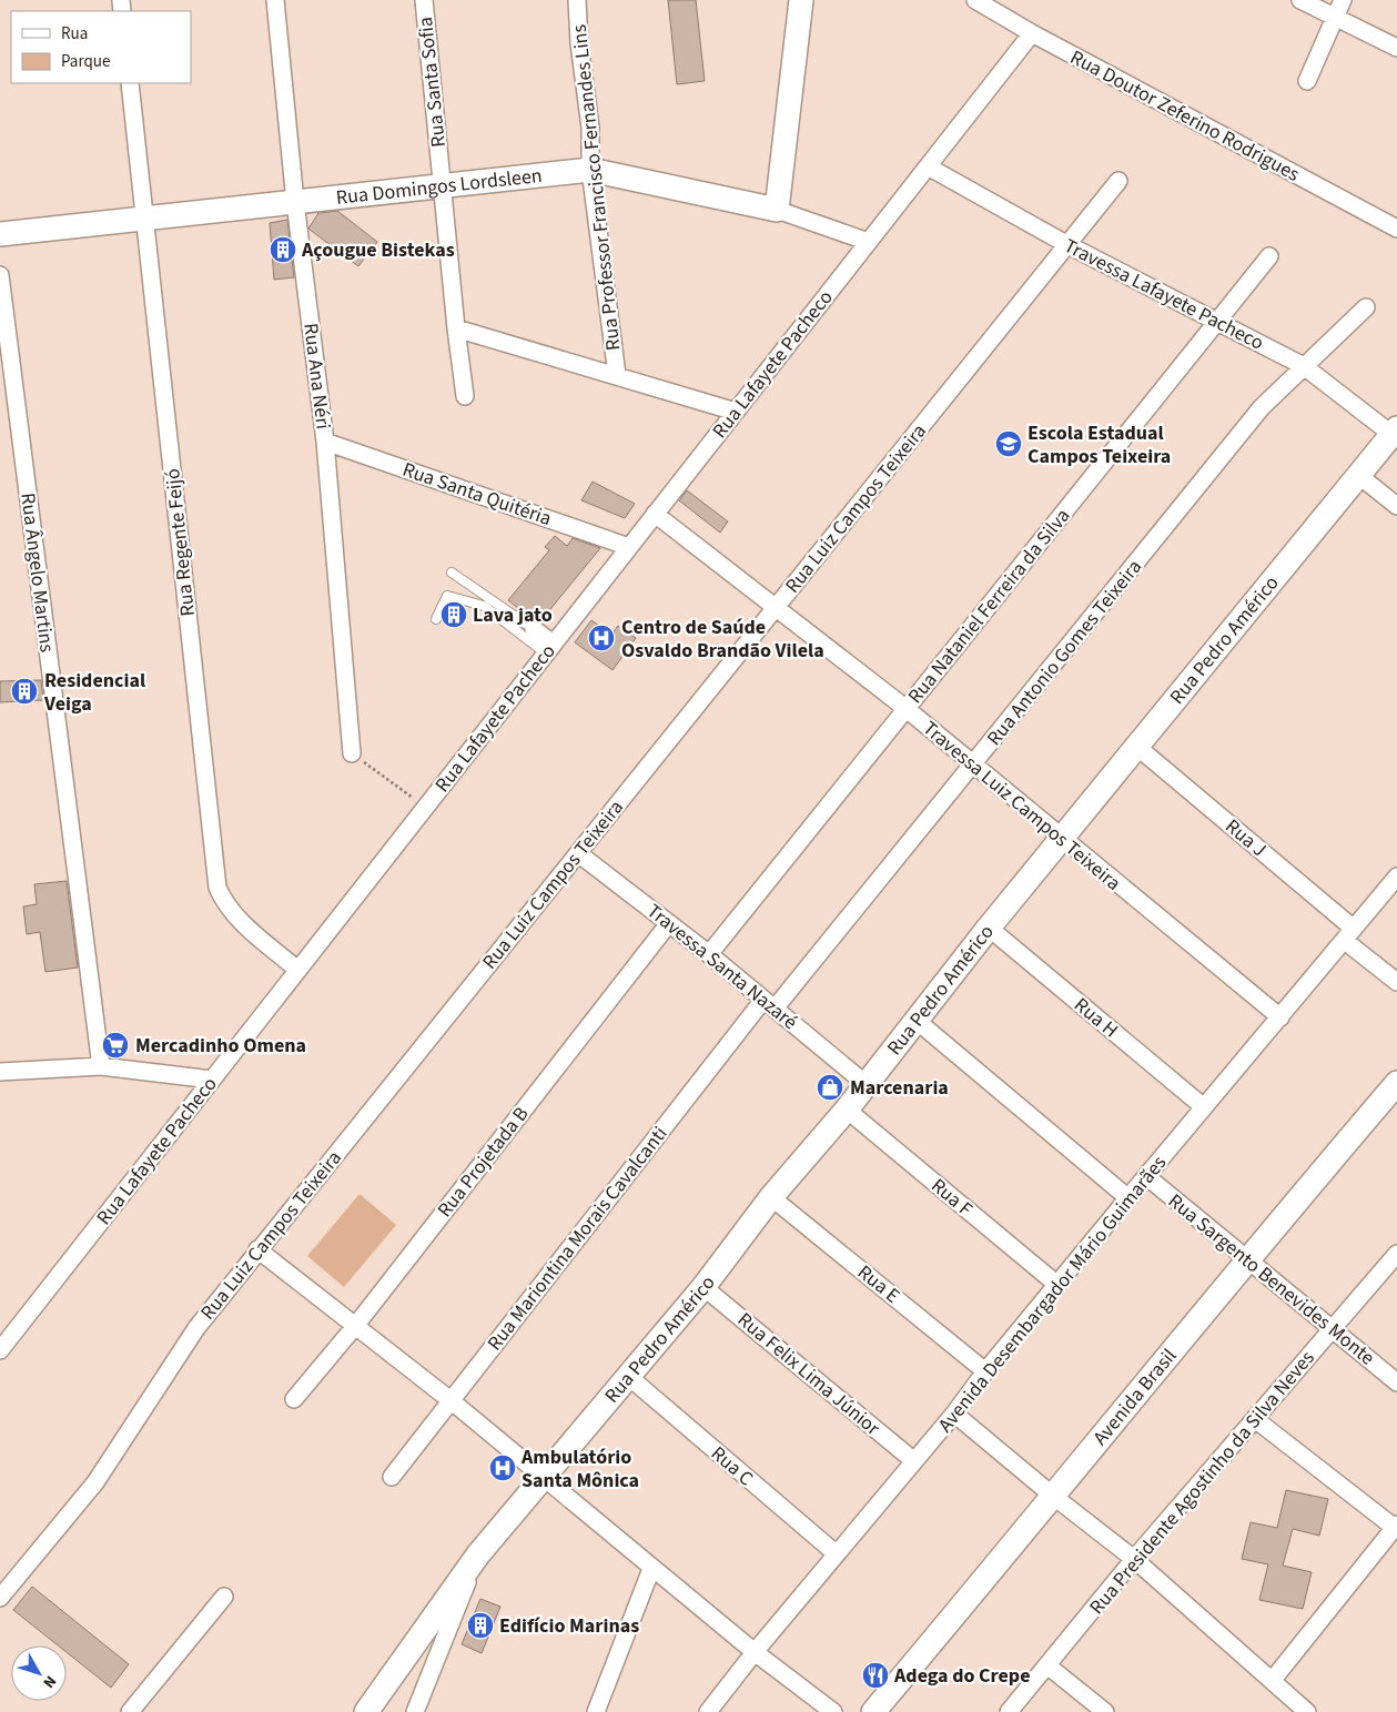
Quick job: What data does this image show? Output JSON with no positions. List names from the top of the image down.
{
  "streets": {
    "street": [
      "Rua Santa Sofia",
      "Rua Doutor Zeferino Rodrigues",
      "Rua Domingos Lordsleen",
      "Rua Professor Francisco Fernandes Lins",
      "Travessa Lafayete Pacheco",
      "Rua Lafayete Pacheco",
      "Rua Ana Néri",
      "Rua Santa Quitéria",
      "Rua Luiz Campos Teixeira",
      "Rua Regente Feijó",
      "Rua Ângelo Martins",
      "Rua Nataniel Ferreira da Silva",
      "Rua Pedro Américo",
      "Rua Antonio Gomes Teixeira",
      "Travessa Luiz Campos Teixeira",
      "Rua J",
      "Travessa Santa Nazaré",
      "Rua H",
      "Rua Projetada B",
      "Rua F",
      "Rua Mariontina Morais Cavalcanti",
      "Rua Sargento Benevides Monte",
      "Rua E",
      "Avenida Desembargador Mário Guimarães",
      "Rua Felix Lima Júnior",
      "Avenida Brasil",
      "Rua C",
      "Rua Presidente Agostinho da Silva Neves"
    ]
  },
  "crossings": [
    ["Rua Santa Sofia", "Rua Domingos Lordsleen"],
    ["Rua Doutor Zeferino Rodrigues", "Rua Lafayete Pacheco"],
    ["Rua Domingos Lordsleen", "Rua Professor Francisco Fernandes Lins"],
    ["Rua Domingos Lordsleen", "Rua Lafayete Pacheco"],
    ["Rua Domingos Lordsleen", "Rua Ana Néri"],
    ["Rua Domingos Lordsleen", "Rua Regente Feijó"],
    ["Travessa Lafayete Pacheco", "Rua Lafayete Pacheco"],
    ["Travessa Lafayete Pacheco", "Rua Luiz Campos Teixeira"],
    ["Travessa Lafayete Pacheco", "Rua Nataniel Ferreira da Silva"],
    ["Travessa Lafayete Pacheco", "Rua Pedro Américo"],
    ["Travessa Lafayete Pacheco", "Rua Antonio Gomes Teixeira"],
    ["Rua Lafayete Pacheco", "Rua Santa Quitéria"],
    ["Rua Lafayete Pacheco", "Rua Regente Feijó"],
    ["Rua Lafayete Pacheco", "Travessa Luiz Campos Teixeira"],
    ["Rua Ana Néri", "Rua Santa Quitéria"],
    ["Rua Luiz Campos Teixeira", "Travessa Luiz Campos Teixeira"],
    ["Rua Luiz Campos Teixeira", "Travessa Santa Nazaré"],
    ["Rua Nataniel Ferreira da Silva", "Travessa Luiz Campos Teixeira"],
    ["Rua Nataniel Ferreira da Silva", "Travessa Santa Nazaré"],
    ["Rua Pedro Américo", "Travessa Luiz Campos Teixeira"],
    ["Rua Pedro Américo", "Rua J"],
    ["Rua Pedro Américo", "Travessa Santa Nazaré"],
    ["Rua Pedro Américo", "Rua H"],
    ["Rua Pedro Américo", "Rua F"],
    ["Rua Pedro Américo", "Rua E"],
    ["Rua Pedro Américo", "Rua Felix Lima Júnior"],
    ["Rua Pedro Américo", "Rua C"],
    ["Rua Antonio Gomes Teixeira", "Travessa Luiz Campos Teixeira"],
    ["Rua Antonio Gomes Teixeira", "Travessa Santa Nazaré"],
    ["Rua Antonio Gomes Teixeira", "Rua Mariontina Morais Cavalcanti"],
    ["Travessa Luiz Campos Teixeira", "Avenida Desembargador Mário Guimarães"],
    ["Rua J", "Avenida Desembargador Mário Guimarães"],
    ["Travessa Santa Nazaré", "Rua Projetada B"],
    ["Travessa Santa Nazaré", "Rua Mariontina Morais Cavalcanti"],
    ["Rua H", "Avenida Desembargador Mário Guimarães"],
    ["Rua F", "Avenida Desembargador Mário Guimarães"],
    ["Rua Sargento Benevides Monte", "Avenida Desembargador Mário Guimarães"],
    ["Rua Sargento Benevides Monte", "Avenida Brasil"],
    ["Rua Sargento Benevides Monte", "Rua Presidente Agostinho da Silva Neves"],
    ["Rua E", "Avenida Desembargador Mário Guimarães"],
    ["Avenida Desembargador Mário Guimarães", "Rua Felix Lima Júnior"],
    ["Avenida Desembargador Mário Guimarães", "Rua C"]
  ],
  "places": {
    "building": [
      "Açougue Bistekas",
      "Lava jato",
      "Residencial Veiga",
      "Edifício Marinas"
    ],
    "school or university": ["Escola Estadual Campos Teixeira"],
    "hospital": ["Centro de Saúde Osvaldo Brandão Vilela", "Ambulatório Santa Mônica"],
    "supermarket": ["Mercadinho Omena"],
    "shop": ["Marcenaria"],
    "restaurant": ["Adega do Crepe"]
  },
  "legend": ["Rua", "Parque"],
  "north": "bottom right"
}
